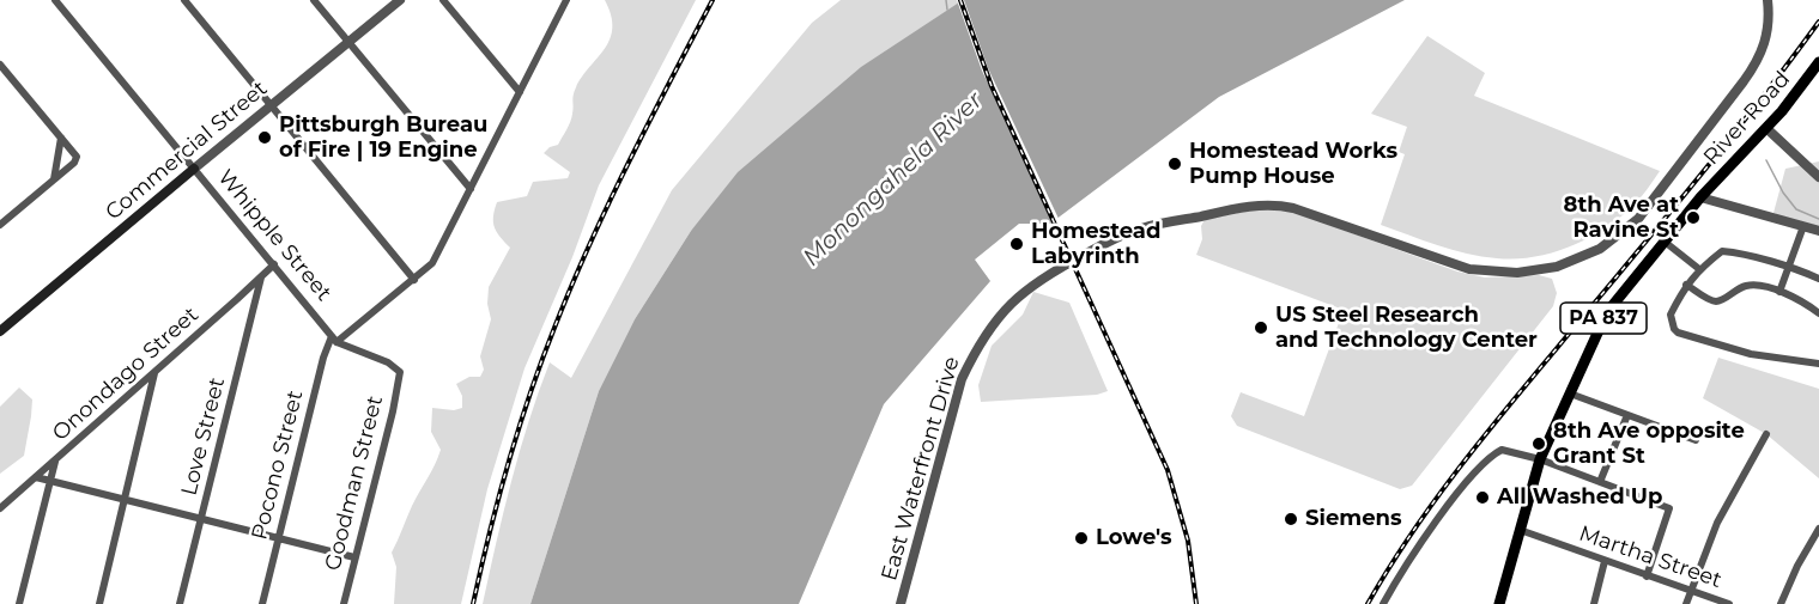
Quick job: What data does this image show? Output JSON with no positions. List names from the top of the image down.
{
  "streets": {
    "main road": ["River Road", "Commercial Street", "PA 837"],
    "street": [
      "Whipple Street",
      "Onondago Street",
      "Love Street",
      "Pocono Street",
      "East Waterfront Drive",
      "Goodman Street",
      "Martha Street"
    ]
  },
  "crossings": [
    ["River Road", "PA 837"],
    ["Commercial Street", "Whipple Street"],
    ["Whipple Street", "Onondago Street"],
    ["Whipple Street", "Pocono Street"],
    ["Whipple Street", "Goodman Street"],
    ["PA 837", "Martha Street"],
    ["Onondago Street", "Love Street"]
  ],
  "water": ["Monongahela River"],
  "places": [
    "Pittsburgh Bureau of Fire | 19 Engine",
    "Homestead Works Pump House",
    "8th Ave at Ravine St",
    "Homestead Labyrinth",
    "US Steel Research and Technology Center",
    "8th Ave opposite Grant St",
    "All Washed Up",
    "Siemens",
    "Lowe's"
  ]
}
